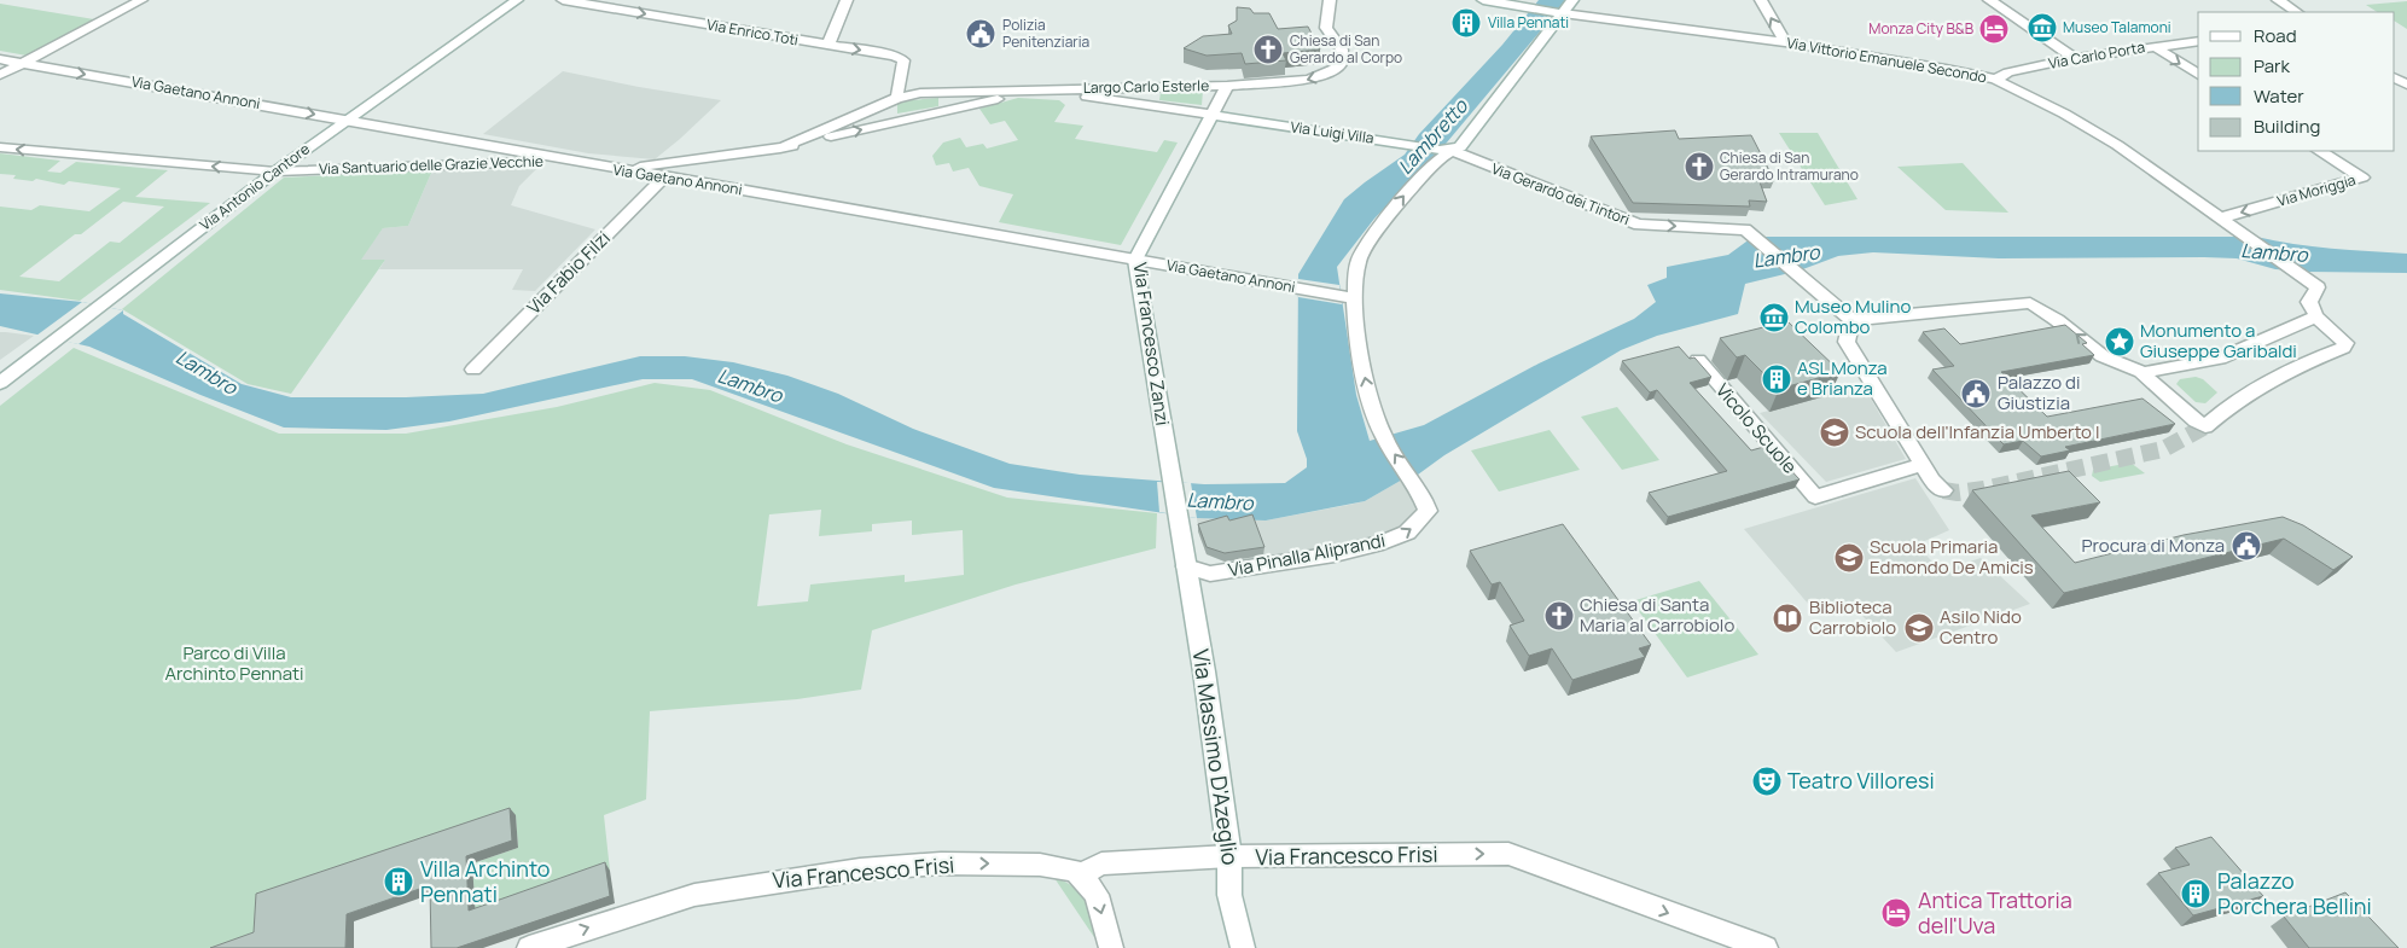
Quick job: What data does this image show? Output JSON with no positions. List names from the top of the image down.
{
  "streets": {
    "street": [
      "Via Enrico Toti",
      "Via Carlo Porta",
      "Via Vittorio Emanuele Secondo",
      "Largo Carlo Esterle",
      "Via Gaetano Annoni",
      "Via Luigi Villa",
      "Via Santuario delle Grazie Vecchie",
      "Via Antonio Cantore",
      "Via Moriggia",
      "Via Gerardo dei Tintori",
      "Via Fabio Filzi",
      "Via Francesco Zanzi",
      "Vicolo Scuole",
      "Via Pinalla Aliprandi",
      "Via Massimo D'Azeglio",
      "Via Francesco Frisi"
    ]
  },
  "crossings": [
    ["Via Enrico Toti", "Largo Carlo Esterle"],
    ["Via Carlo Porta", "Via Vittorio Emanuele Secondo"],
    ["Via Vittorio Emanuele Secondo", "Via Moriggia"],
    ["Via Vittorio Emanuele Secondo", "Via Pinalla Aliprandi"],
    ["Largo Carlo Esterle", "Via Gaetano Annoni"],
    ["Largo Carlo Esterle", "Via Luigi Villa"],
    ["Largo Carlo Esterle", "Via Francesco Zanzi"],
    ["Via Gaetano Annoni", "Via Santuario delle Grazie Vecchie"],
    ["Via Gaetano Annoni", "Via Antonio Cantore"],
    ["Via Gaetano Annoni", "Via Fabio Filzi"],
    ["Via Gaetano Annoni", "Via Francesco Zanzi"],
    ["Via Gaetano Annoni", "Via Pinalla Aliprandi"],
    ["Via Luigi Villa", "Via Gerardo dei Tintori"],
    ["Via Luigi Villa", "Via Francesco Zanzi"],
    ["Via Luigi Villa", "Via Pinalla Aliprandi"],
    ["Via Santuario delle Grazie Vecchie", "Via Antonio Cantore"],
    ["Via Gerardo dei Tintori", "Via Pinalla Aliprandi"],
    ["Via Francesco Zanzi", "Via Pinalla Aliprandi"],
    ["Via Francesco Zanzi", "Via Massimo D'Azeglio"],
    ["Via Pinalla Aliprandi", "Via Massimo D'Azeglio"],
    ["Via Massimo D'Azeglio", "Via Francesco Frisi"]
  ],
  "one_way": [
    "Via Enrico Toti",
    "Via Santuario delle Grazie Vecchie",
    "Via Gerardo dei Tintori",
    "Via Francesco Frisi"
  ],
  "water": ["Lambretto", "Lambro"],
  "parks": ["Parco di Villa Archinto Pennati"],
  "places": {
    "building": [
      "Villa Pennati",
      "ASL Monza e Brianza",
      "Villa Archinto Pennati",
      "Palazzo Porchera Bellini"
    ],
    "museum": ["Museo Talamoni", "Museo Mulino Colombo"],
    "hotel": ["Monza City B&B", "Antica Trattoria dell'Uva"],
    "public building": ["Polizia Penitenziaria", "Palazzo di Giustizia", "Procura di Monza"],
    "church": ["Chiesa di San Gerardo al Corpo", "Chiesa di San Gerardo Intramurano", "Chiesa di Santa Maria al Carrobiolo"],
    "place": ["Monumento a Giuseppe Garibaldi"],
    "school or university": ["Scuola dell'Infanzia Umberto I", "Scuola Primaria Edmondo De Amicis", "Asilo Nido Centro"],
    "library": ["Biblioteca Carrobiolo"],
    "theatre": ["Teatro Villoresi"]
  },
  "legend": [
    "Road",
    "Park",
    "Water",
    "Building"
  ]
}
